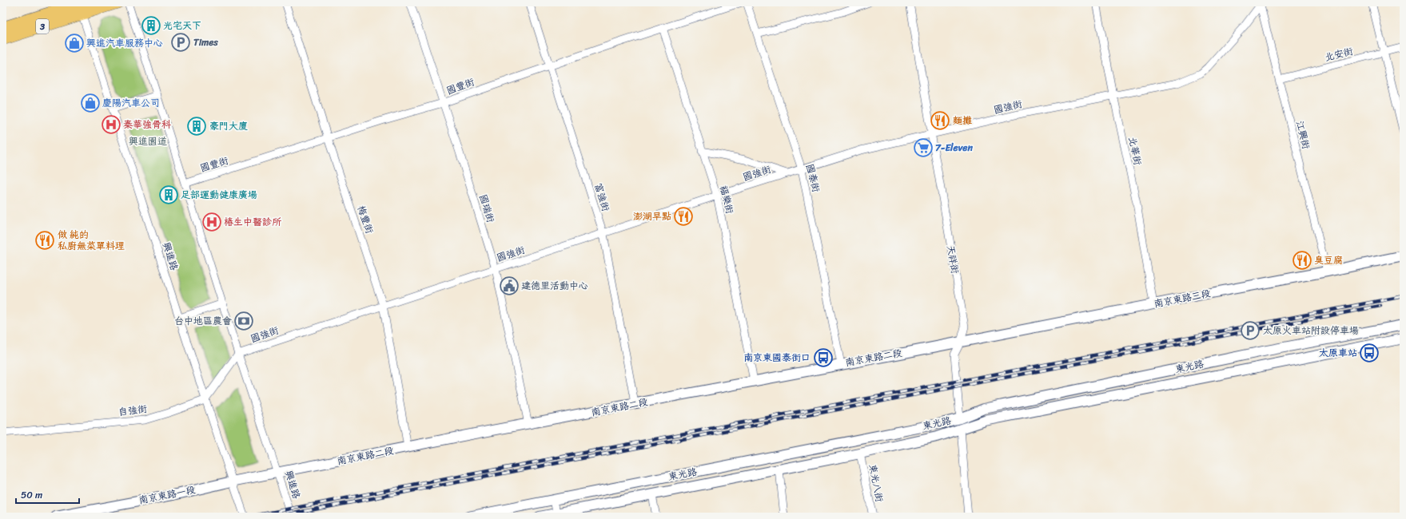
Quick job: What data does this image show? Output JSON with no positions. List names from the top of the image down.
{
  "streets": {
    "main road": ["3"],
    "street": [
      "北安街",
      "國豐街",
      "國強街",
      "江興街",
      "北華街",
      "國泰街",
      "富強街",
      "福樂街",
      "國瑞街",
      "梅豐街",
      "興進路",
      "天祥街",
      "南京東路三段",
      "南京東路二段",
      "東光路",
      "自強街",
      "東光八街",
      "南京東路一段"
    ]
  },
  "crossings": [
    ["3", "興進路"],
    ["北安街", "江興街"],
    ["國豐街", "富強街"],
    ["國豐街", "福樂街"],
    ["國豐街", "國瑞街"],
    ["國豐街", "梅豐街"],
    ["國豐街", "興進路"],
    ["國強街", "江興街"],
    ["國強街", "北華街"],
    ["國強街", "國泰街"],
    ["國強街", "富強街"],
    ["國強街", "福樂街"],
    ["國強街", "國瑞街"],
    ["國強街", "梅豐街"],
    ["國強街", "興進路"],
    ["國強街", "天祥街"],
    ["江興街", "南京東路三段"],
    ["北華街", "南京東路三段"],
    ["國泰街", "南京東路二段"],
    ["富強街", "南京東路二段"],
    ["福樂街", "南京東路二段"],
    ["國瑞街", "南京東路二段"],
    ["梅豐街", "南京東路二段"],
    ["興進路", "南京東路二段"],
    ["興進路", "自強街"],
    ["興進路", "南京東路一段"],
    ["天祥街", "南京東路三段"],
    ["天祥街", "南京東路二段"],
    ["天祥街", "東光路"],
    ["南京東路三段", "南京東路二段"],
    ["南京東路二段", "南京東路一段"],
    ["東光路", "東光八街"]
  ],
  "parks": ["興進園道"],
  "places": {
    "building": ["光宅天下", "豪門大廈", "足部運動健康廣場"],
    "parking": ["Times", "太原火車站附設停車場"],
    "shop": ["興進汽車服務中心", "慶陽汽車公司"],
    "restaurant": [
      "麵攤",
      "澎湖早點",
      "做 純的 私廚無菜單料理",
      "臭豆腐"
    ],
    "hospital": ["秦華強骨科", "椿生中醫診所"],
    "supermarket": ["7-Eleven"],
    "public building": ["建德里活動中心"],
    "bank": ["台中地區農會"],
    "bus stop": ["太原車站", "南京東國泰街口"]
  },
  "scale_bar": "50 m"
}
